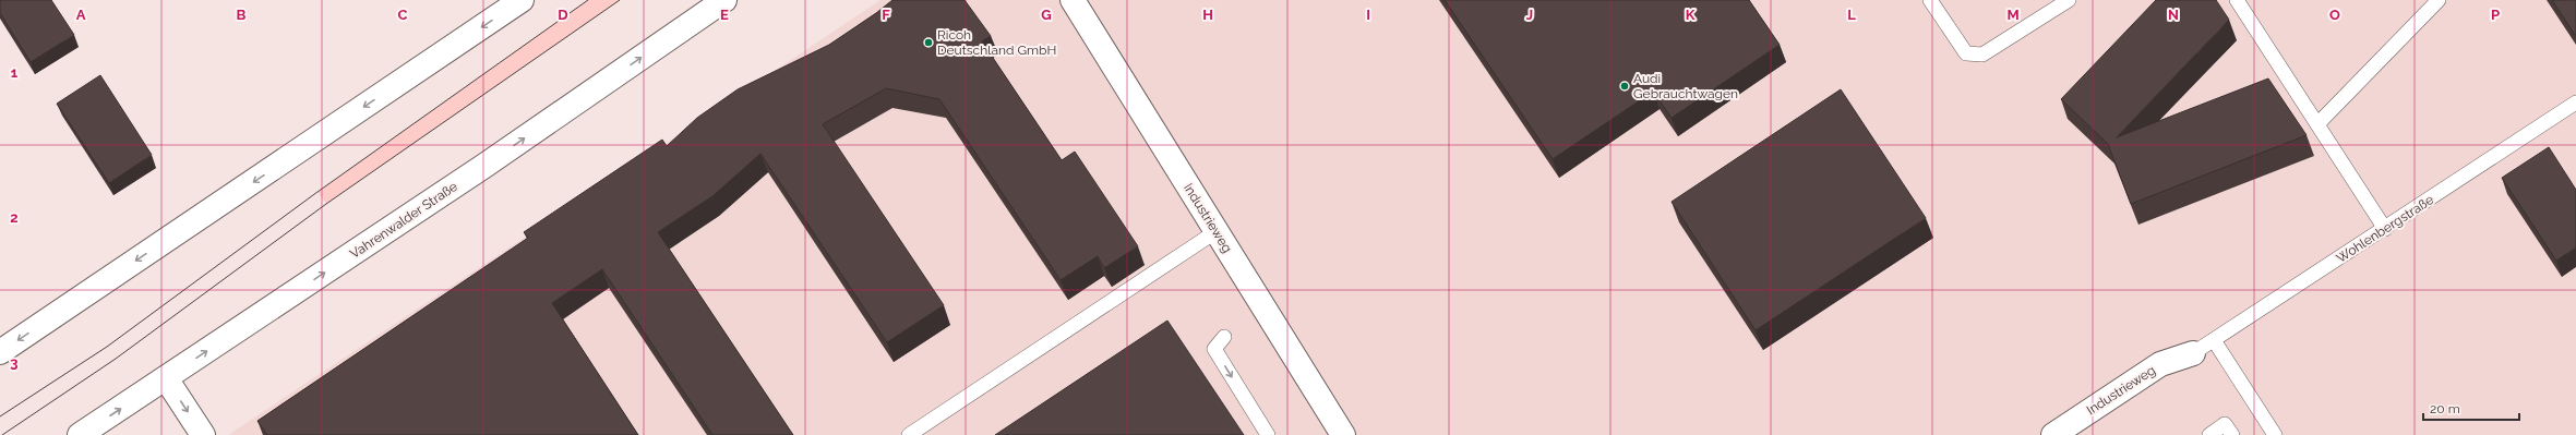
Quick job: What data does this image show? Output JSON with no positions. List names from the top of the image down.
{
  "streets": {
    "main road": ["Industrieweg", "Vahrenwalder Straße"],
    "lane": ["Wohlenbergstraße"]
  },
  "crossings": [
    ["Industrieweg", "Wohlenbergstraße"]
  ],
  "places": ["Ricoh Deutschland GmbH", "Audi Gebrauchtwagen"],
  "scale_bar": "20 m",
  "grid": {
    "columns": [
      "A",
      "B",
      "C",
      "D",
      "E",
      "F",
      "G",
      "H",
      "I",
      "J",
      "K",
      "L",
      "M",
      "N",
      "O",
      "P"
    ],
    "rows": ["1", "2", "3"]
  }
}
